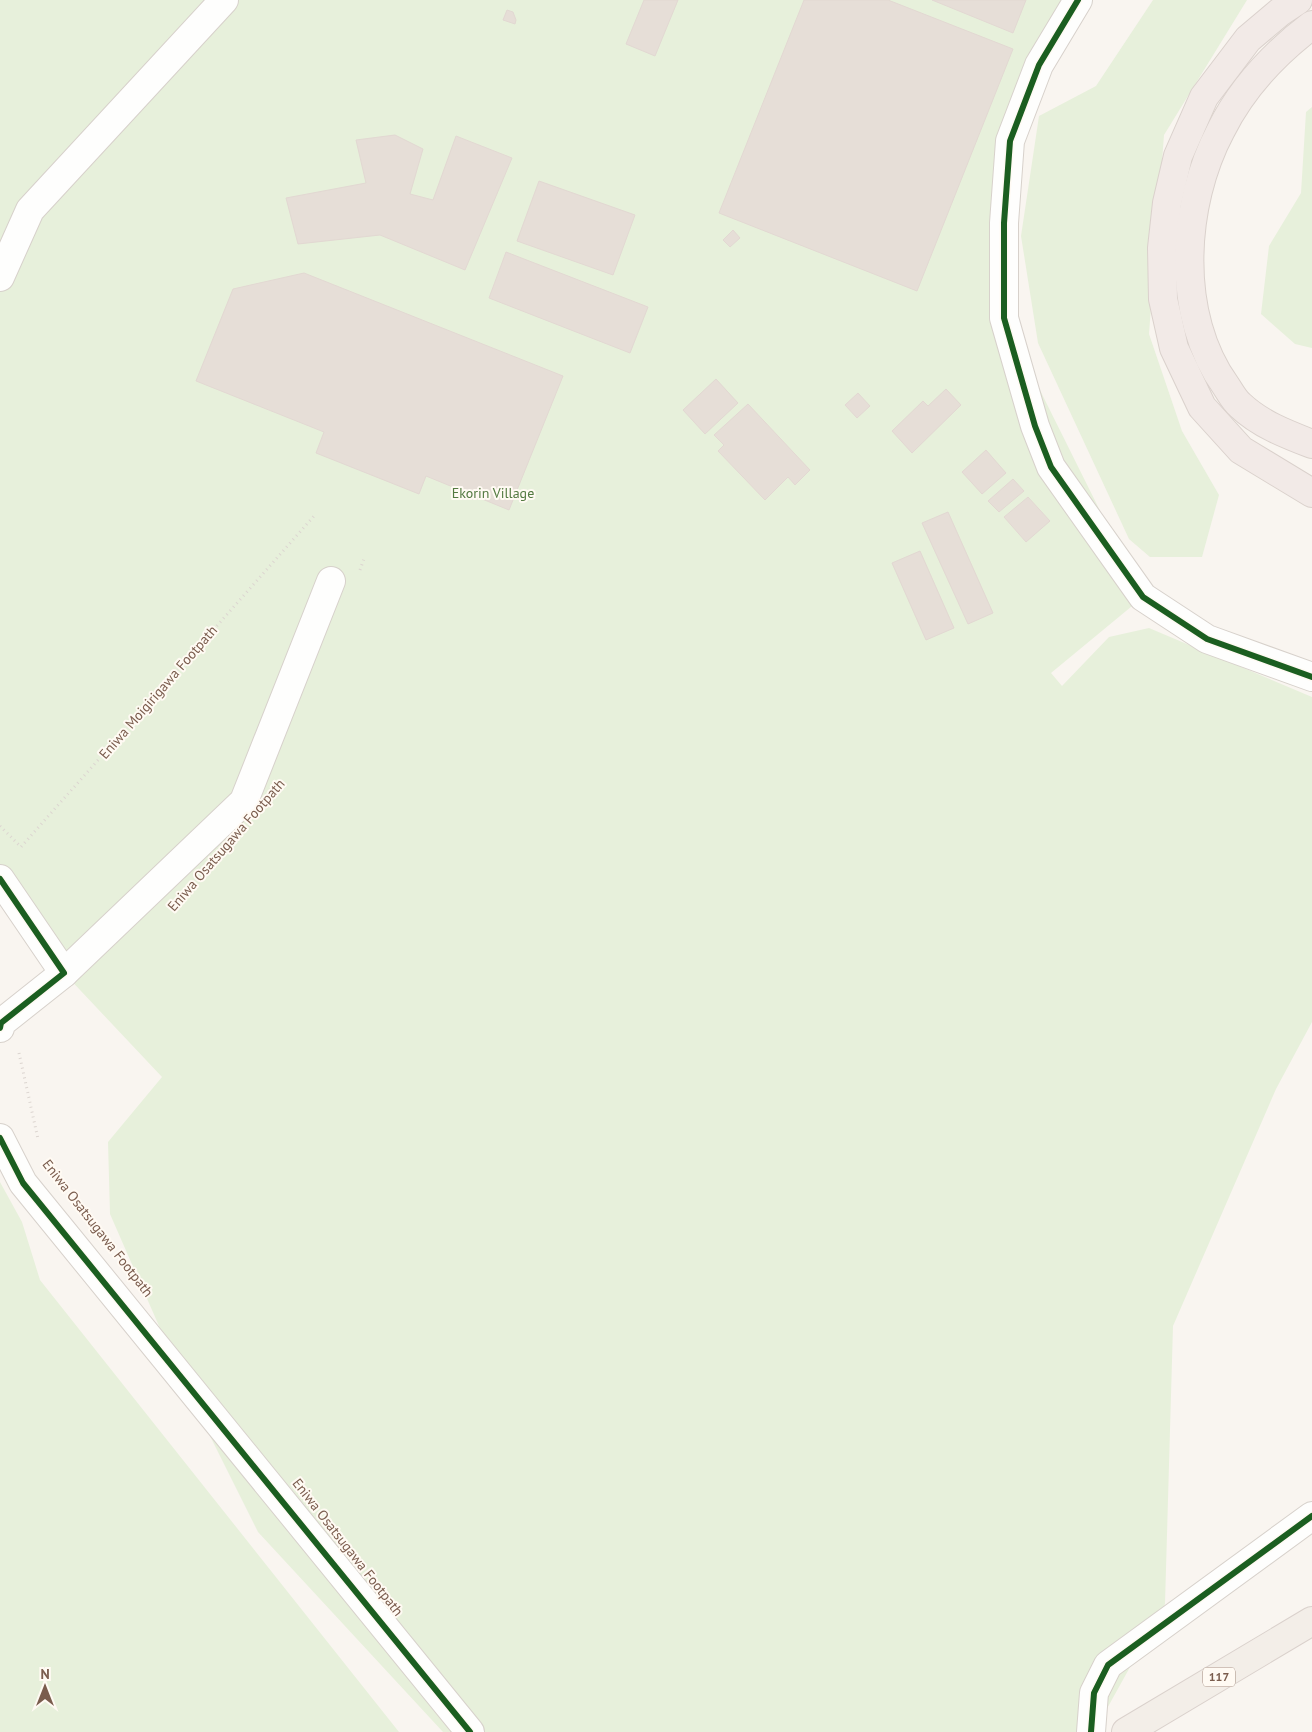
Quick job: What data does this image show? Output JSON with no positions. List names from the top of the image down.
{
  "streets": {
    "main road": ["117"],
    "path": ["Eniwa Moigirigawa Footpath", "Eniwa Osatsugawa Footpath"]
  },
  "parks": ["Ekorin Village"],
  "north": "top"
}
